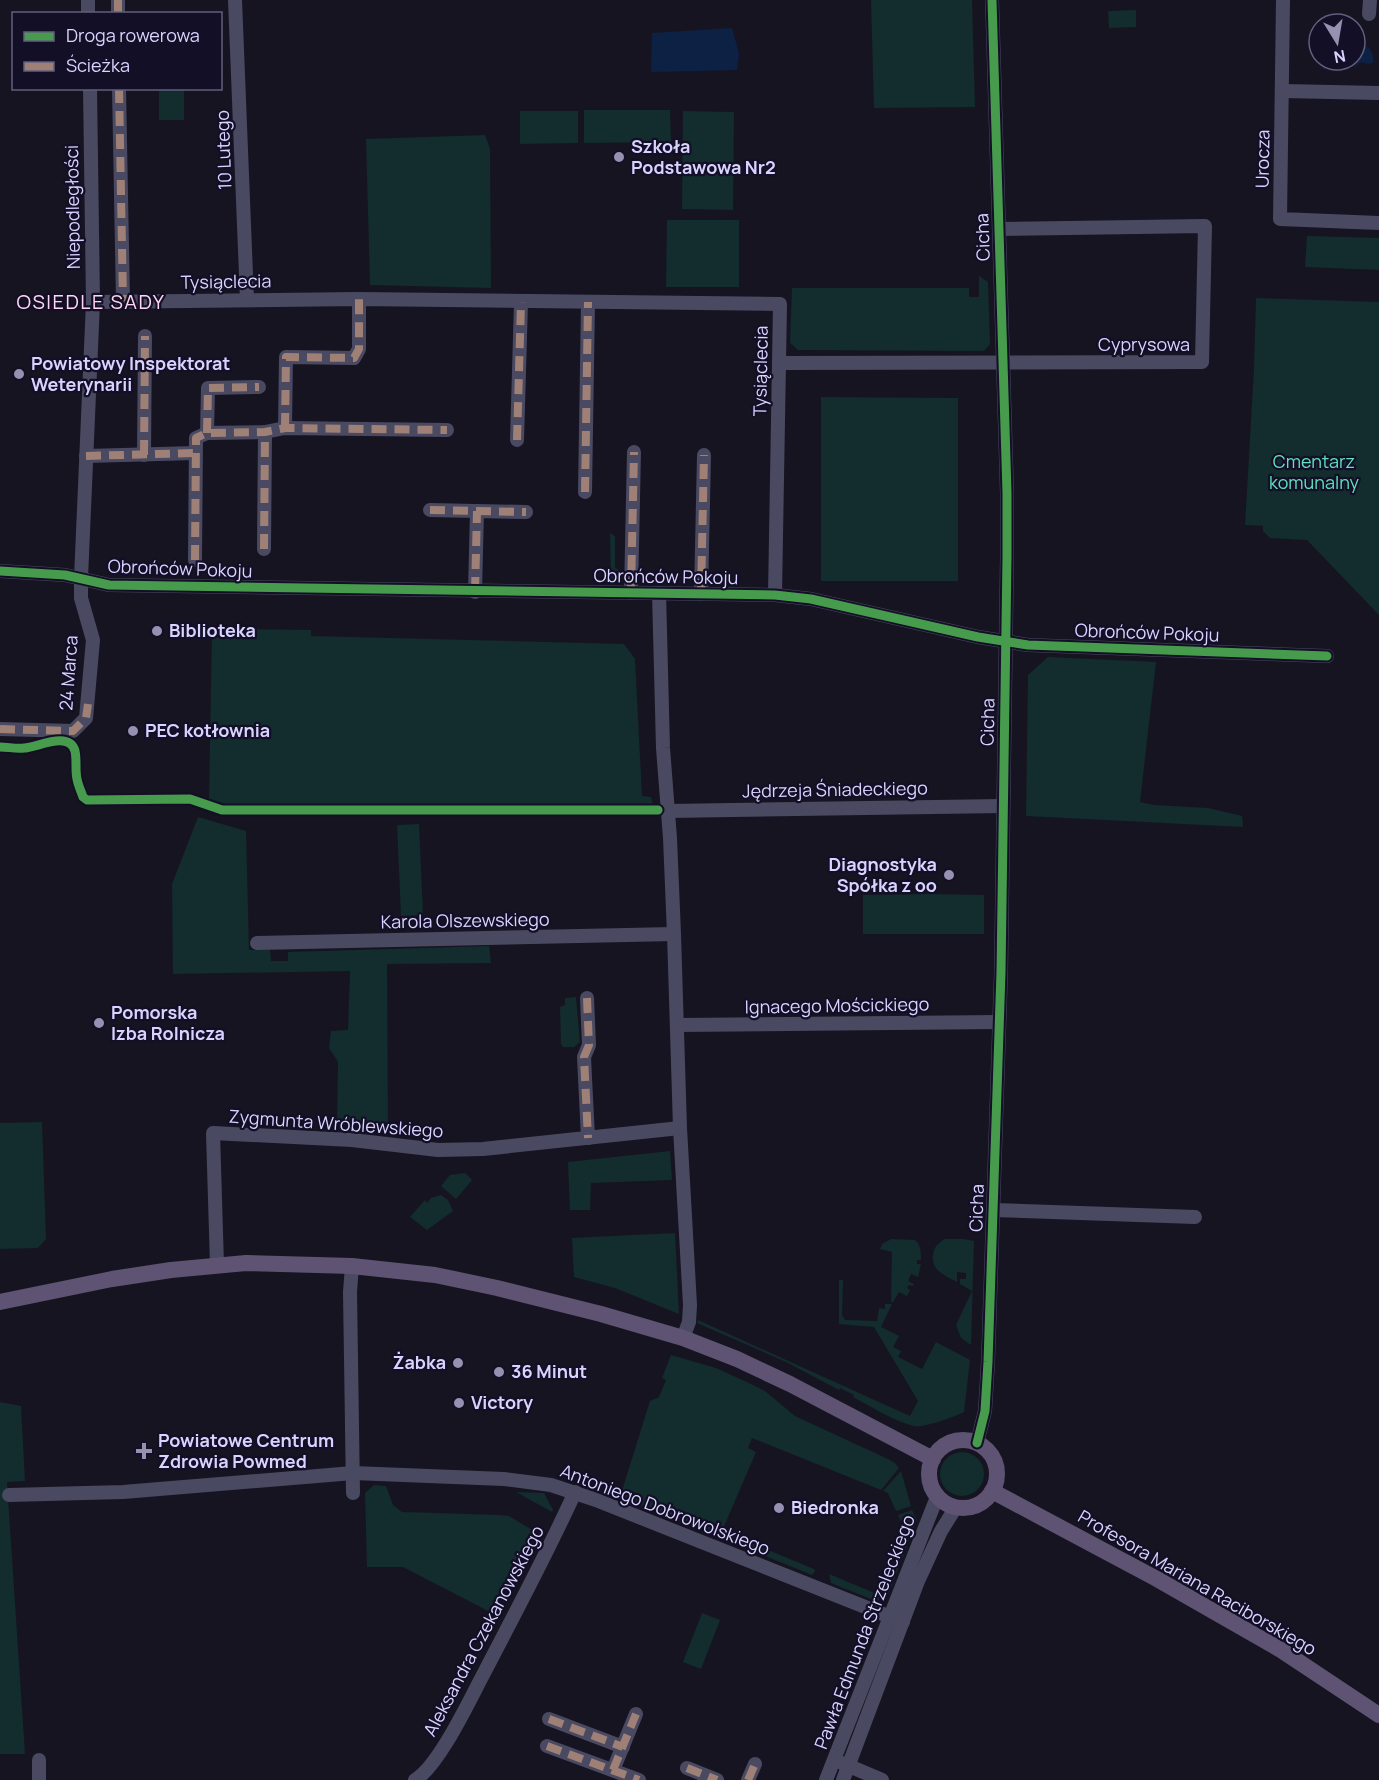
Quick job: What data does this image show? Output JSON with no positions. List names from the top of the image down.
{
  "streets": {
    "main road": ["Profesora Mariana Raciborskiego"],
    "street": [
      "10 Lutego",
      "Urocza",
      "Niepodległości",
      "Cicha",
      "Tysiąclecia",
      "Cyprysowa",
      "Obrońców Pokoju",
      "24 Marca",
      "Jędrzeja Śniadeckiego",
      "Karola Olszewskiego",
      "Ignacego Mościckiego",
      "Zygmunta Wróblewskiego",
      "Antoniego Dobrowolskiego",
      "Aleksandra Czekanowskiego",
      "Pawła Edmunda Strzeleckiego"
    ]
  },
  "crossings": [
    ["10 Lutego", "Tysiąclecia"],
    ["Niepodległości", "Tysiąclecia"],
    ["Niepodległości", "Obrońców Pokoju"],
    ["Niepodległości", "24 Marca"],
    ["Cicha", "Cyprysowa"],
    ["Cicha", "Obrońców Pokoju"],
    ["Cicha", "Jędrzeja Śniadeckiego"],
    ["Cicha", "Ignacego Mościckiego"],
    ["Cicha", "Profesora Mariana Raciborskiego"],
    ["Cicha", "Pawła Edmunda Strzeleckiego"],
    ["Tysiąclecia", "Cyprysowa"],
    ["Tysiąclecia", "Obrońców Pokoju"],
    ["Obrońców Pokoju", "24 Marca"],
    ["Antoniego Dobrowolskiego", "Aleksandra Czekanowskiego"],
    ["Antoniego Dobrowolskiego", "Pawła Edmunda Strzeleckiego"],
    ["Profesora Mariana Raciborskiego", "Pawła Edmunda Strzeleckiego"]
  ],
  "districts": ["OSIEDLE SADY"],
  "parks": ["Cmentarz komunalny"],
  "places": {
    "other": [
      "Szkoła Podstawowa Nr2",
      "Powiatowy Inspektorat Weterynarii",
      "Biblioteka",
      "PEC kotłownia",
      "Diagnostyka Spółka z oo",
      "Pomorska Izba Rolnicza",
      "Żabka",
      "36 Minut",
      "Victory",
      "Biedronka"
    ],
    "health": ["Powiatowe Centrum Zdrowia Powmed"]
  },
  "legend": ["Droga rowerowa", "Ścieżka"],
  "north": "bottom"
}
